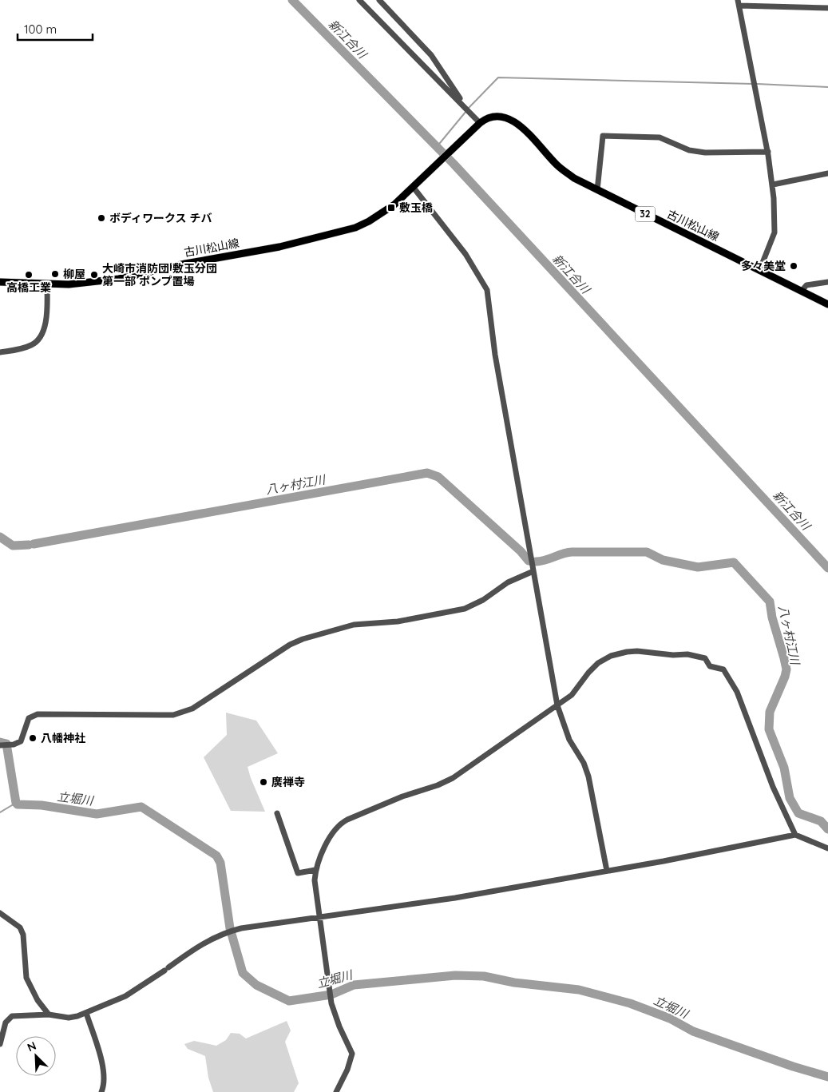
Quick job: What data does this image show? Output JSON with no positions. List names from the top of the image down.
{
  "streets": {
    "main road": ["32", "古川松山線"]
  },
  "crossings": [
    ["32", "古川松山線"]
  ],
  "water": ["新江合川", "八ヶ村江川", "立堀川"],
  "places": {
    "transit": ["敷玉橋"],
    "other": [
      "ボディワークス チバ",
      "多々美堂",
      "柳屋",
      "高橋工業",
      "大崎市消防団 敷玉分団 第一部 ポンプ置場",
      "八幡神社",
      "廣禅寺"
    ]
  },
  "scale_bar": "100 m",
  "north": "top left"
}
